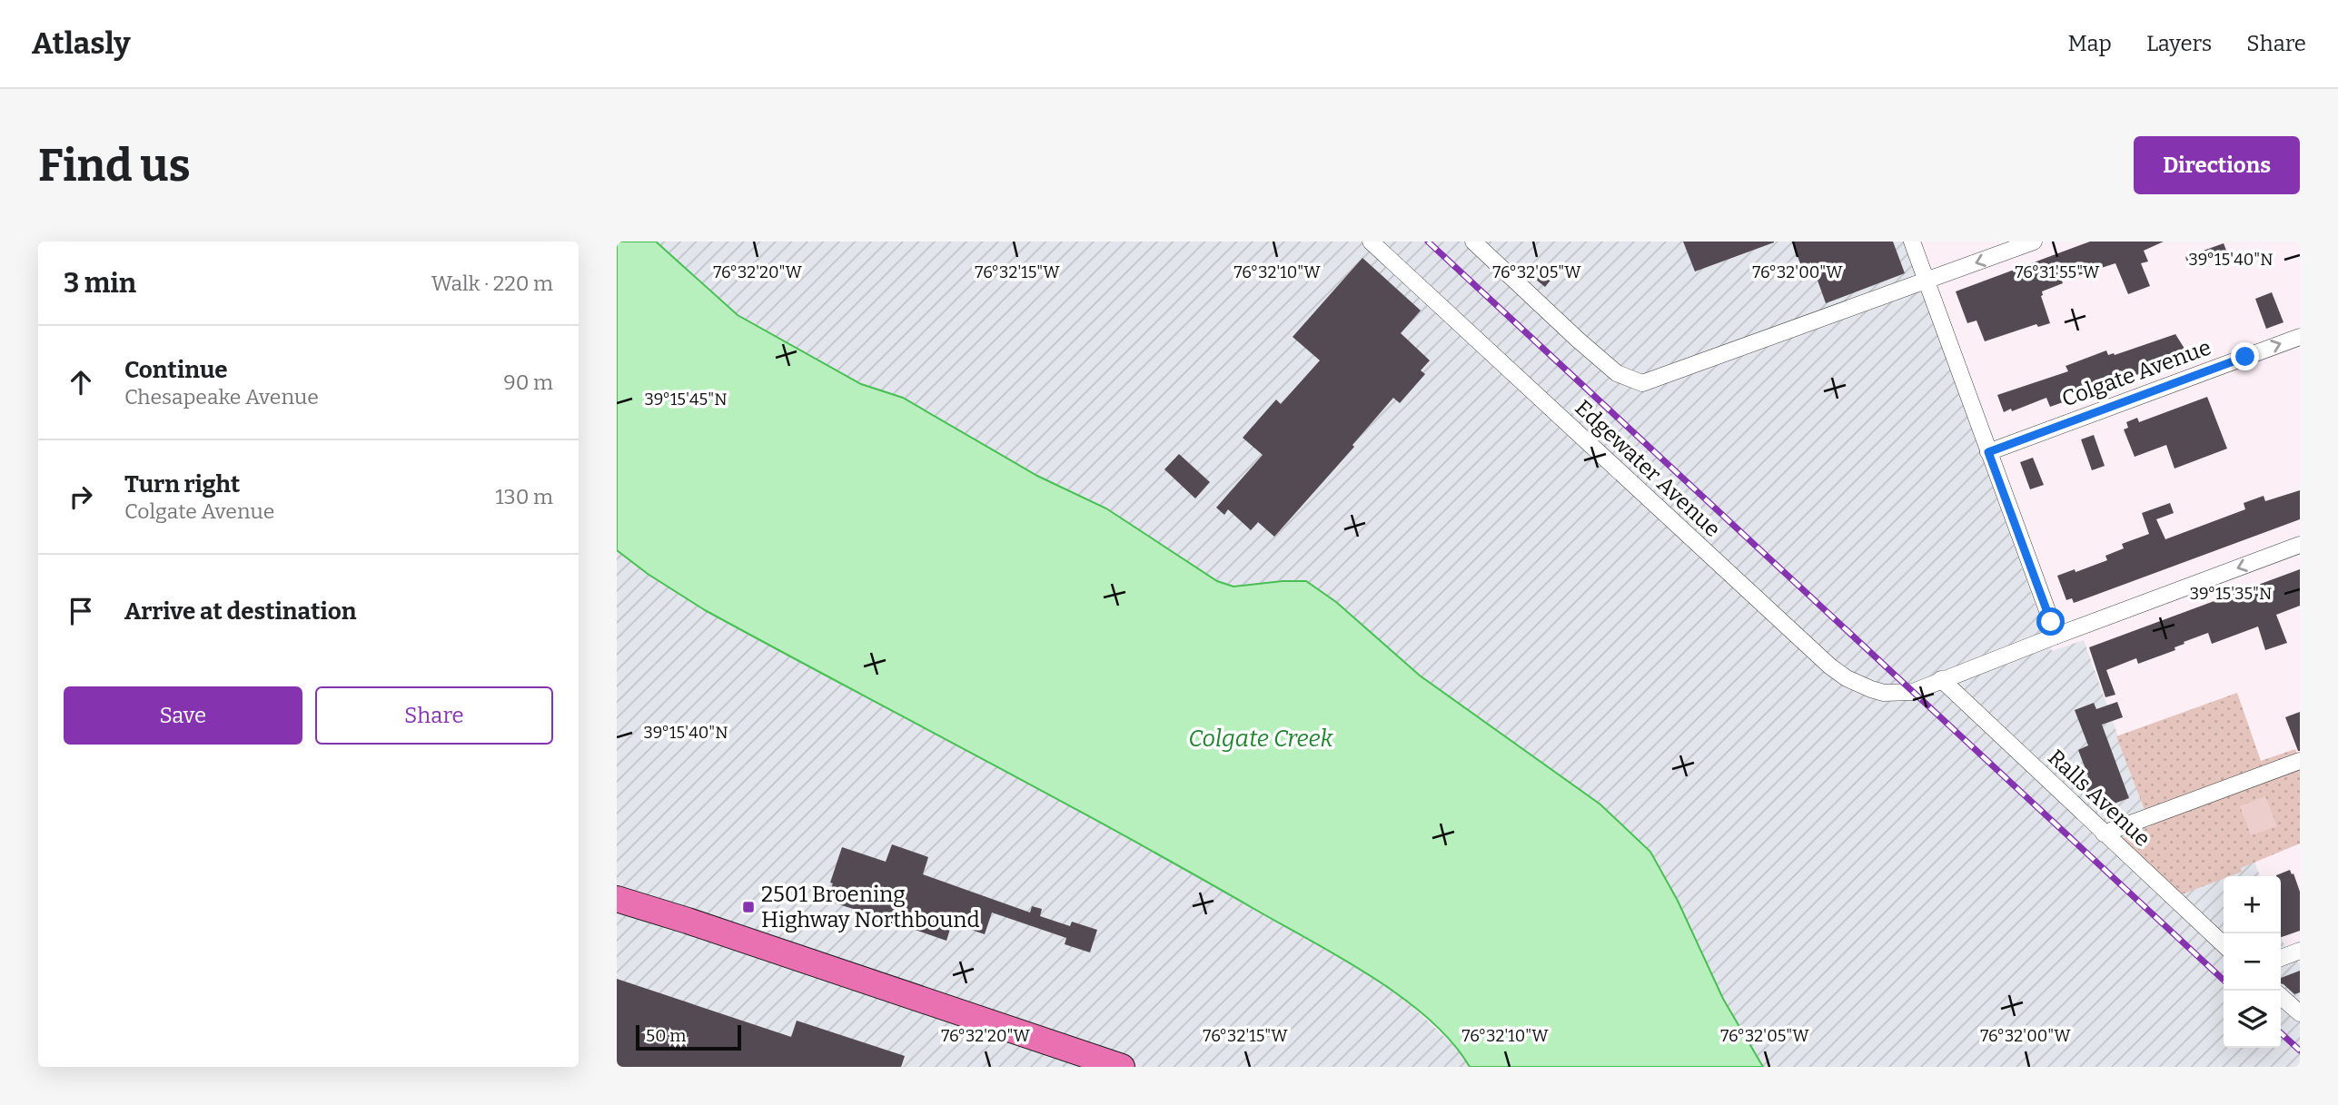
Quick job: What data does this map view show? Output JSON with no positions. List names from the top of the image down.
{
  "streets": {
    "street": ["Colgate Avenue", "Edgewater Avenue", "Ralls Avenue"]
  },
  "crossings": [
    ["Edgewater Avenue", "Ralls Avenue"]
  ],
  "one_way": ["Colgate Avenue"],
  "water": ["Colgate Creek"],
  "places": {
    "transit": ["2501 Broening Highway Northbound"]
  },
  "scale_bar": "50 m",
  "page": {
    "header": "Atlasly",
    "nav": ["Map", "Layers", "Share"],
    "buttons": [
      "Directions",
      ["Save", "Share"]
    ],
    "title": "Find us",
    "heading": ["3 min", "Walk · 220 m"],
    "list": [
      ["Continue", "Chesapeake Avenue", "90 m"],
      ["Turn right", "Colgate Avenue", "130 m"],
      "Arrive at destination"
    ],
    "map_buttons": ["+", "−"],
    "scale": "50 m"
  },
  "coordinates": [
    "39°15'40\"N",
    "76°32'20\"W",
    "76°32'15\"W",
    "76°32'10\"W",
    "76°32'05\"W",
    "76°32'00\"W",
    "76°31'55\"W",
    "39°15'45\"N",
    "39°15'35\"N"
  ]
}
